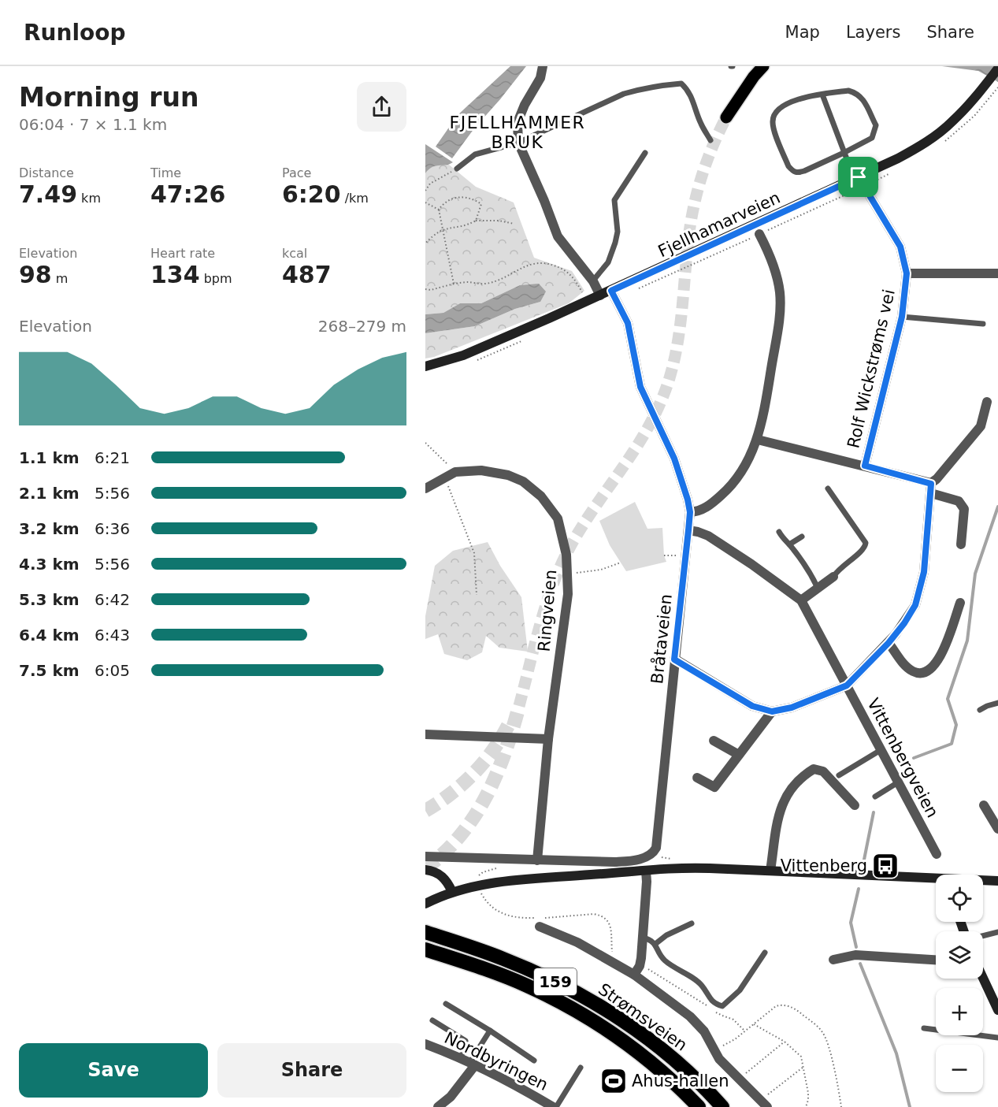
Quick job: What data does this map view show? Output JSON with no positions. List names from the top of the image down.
{
  "streets": {
    "highway": ["159", "Strømsveien"],
    "main road": ["Fjellhamarveien"],
    "street": [
      "Rolf Wickstrøms vei",
      "Ringveien",
      "Bråtaveien",
      "Vittenbergveien",
      "Nordbyringen"
    ]
  },
  "crossings": [
    ["Fjellhamarveien", "Rolf Wickstrøms vei"],
    ["Bråtaveien", "Vittenbergveien"]
  ],
  "districts": ["FJELLHAMMER BRUK"],
  "places": {
    "bus stop": ["Vittenberg"],
    "sports": ["Ahus-hallen"]
  },
  "page": {
    "header": "Runloop",
    "nav": ["Map", "Layers", "Share"],
    "heading": ["Morning run", "06:04 · 7 × 1.1 km"],
    "stats": [
      ["Distance", "7.49 km"],
      ["Time", "47:26"],
      ["Pace", "6:20 /km"],
      ["Elevation", "98 m"],
      ["Heart rate", "134 bpm"],
      ["kcal", "487"]
    ],
    "chart": ["Elevation", "268–279 m"],
    "list": [
      {
        "name": "1.1 km",
        "note": "6:21"
      },
      {
        "name": "2.1 km",
        "note": "5:56"
      },
      {
        "name": "3.2 km",
        "note": "6:36"
      },
      {
        "name": "4.3 km",
        "note": "5:56"
      },
      {
        "name": "5.3 km",
        "note": "6:42"
      },
      {
        "name": "6.4 km",
        "note": "6:43"
      },
      {
        "name": "7.5 km",
        "note": "6:05"
      }
    ],
    "map_buttons": ["+", "−"],
    "buttons": ["Save", "Share"]
  }
}
